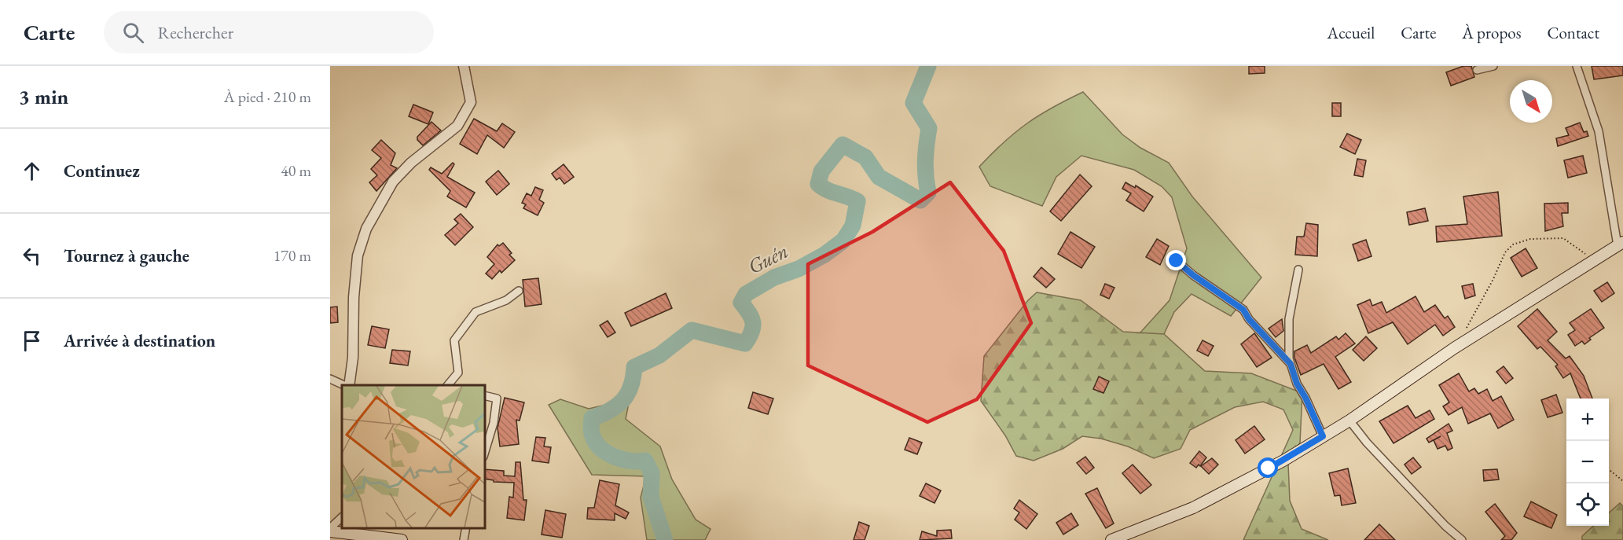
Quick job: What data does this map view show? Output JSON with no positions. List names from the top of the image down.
{
  "water": ["Guén"],
  "north": "bottom right",
  "page": {
    "header": "Carte",
    "search": "Rechercher",
    "nav": [
      "Accueil",
      "Carte",
      "À propos",
      "Contact"
    ],
    "heading": ["3 min", "À pied · 210 m"],
    "list": [
      ["Continuez", "40 m"],
      ["Tournez à gauche", "170 m"],
      "Arrivée à destination"
    ],
    "map_buttons": ["+", "−"]
  }
}
